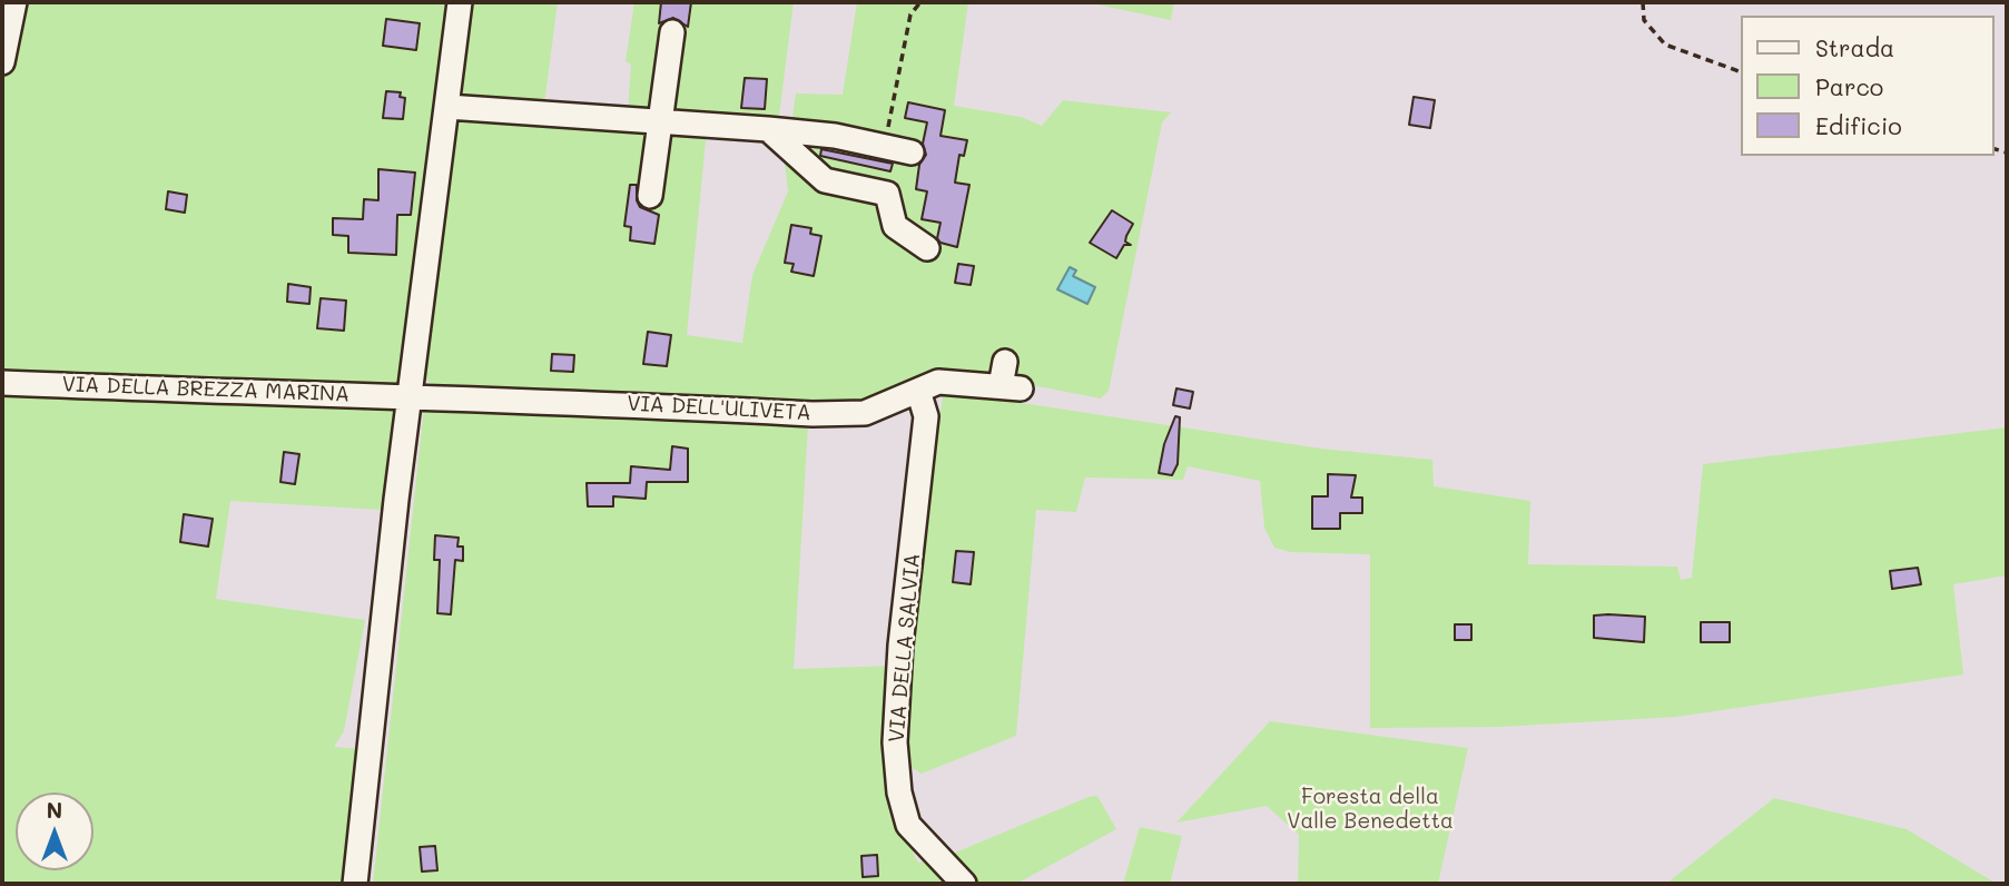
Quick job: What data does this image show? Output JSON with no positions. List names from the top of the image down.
{
  "streets": {
    "street": ["VIA DELLA BREZZA MARINA", "VIA DELL'ULIVETA", "VIA DELLA SALVIA"]
  },
  "crossings": [
    ["VIA DELLA BREZZA MARINA", "VIA DELL'ULIVETA"],
    ["VIA DELL'ULIVETA", "VIA DELLA SALVIA"]
  ],
  "parks": ["Foresta della Valle Benedetta"],
  "legend": ["Strada", "Parco", "Edificio"],
  "north": "top"
}
